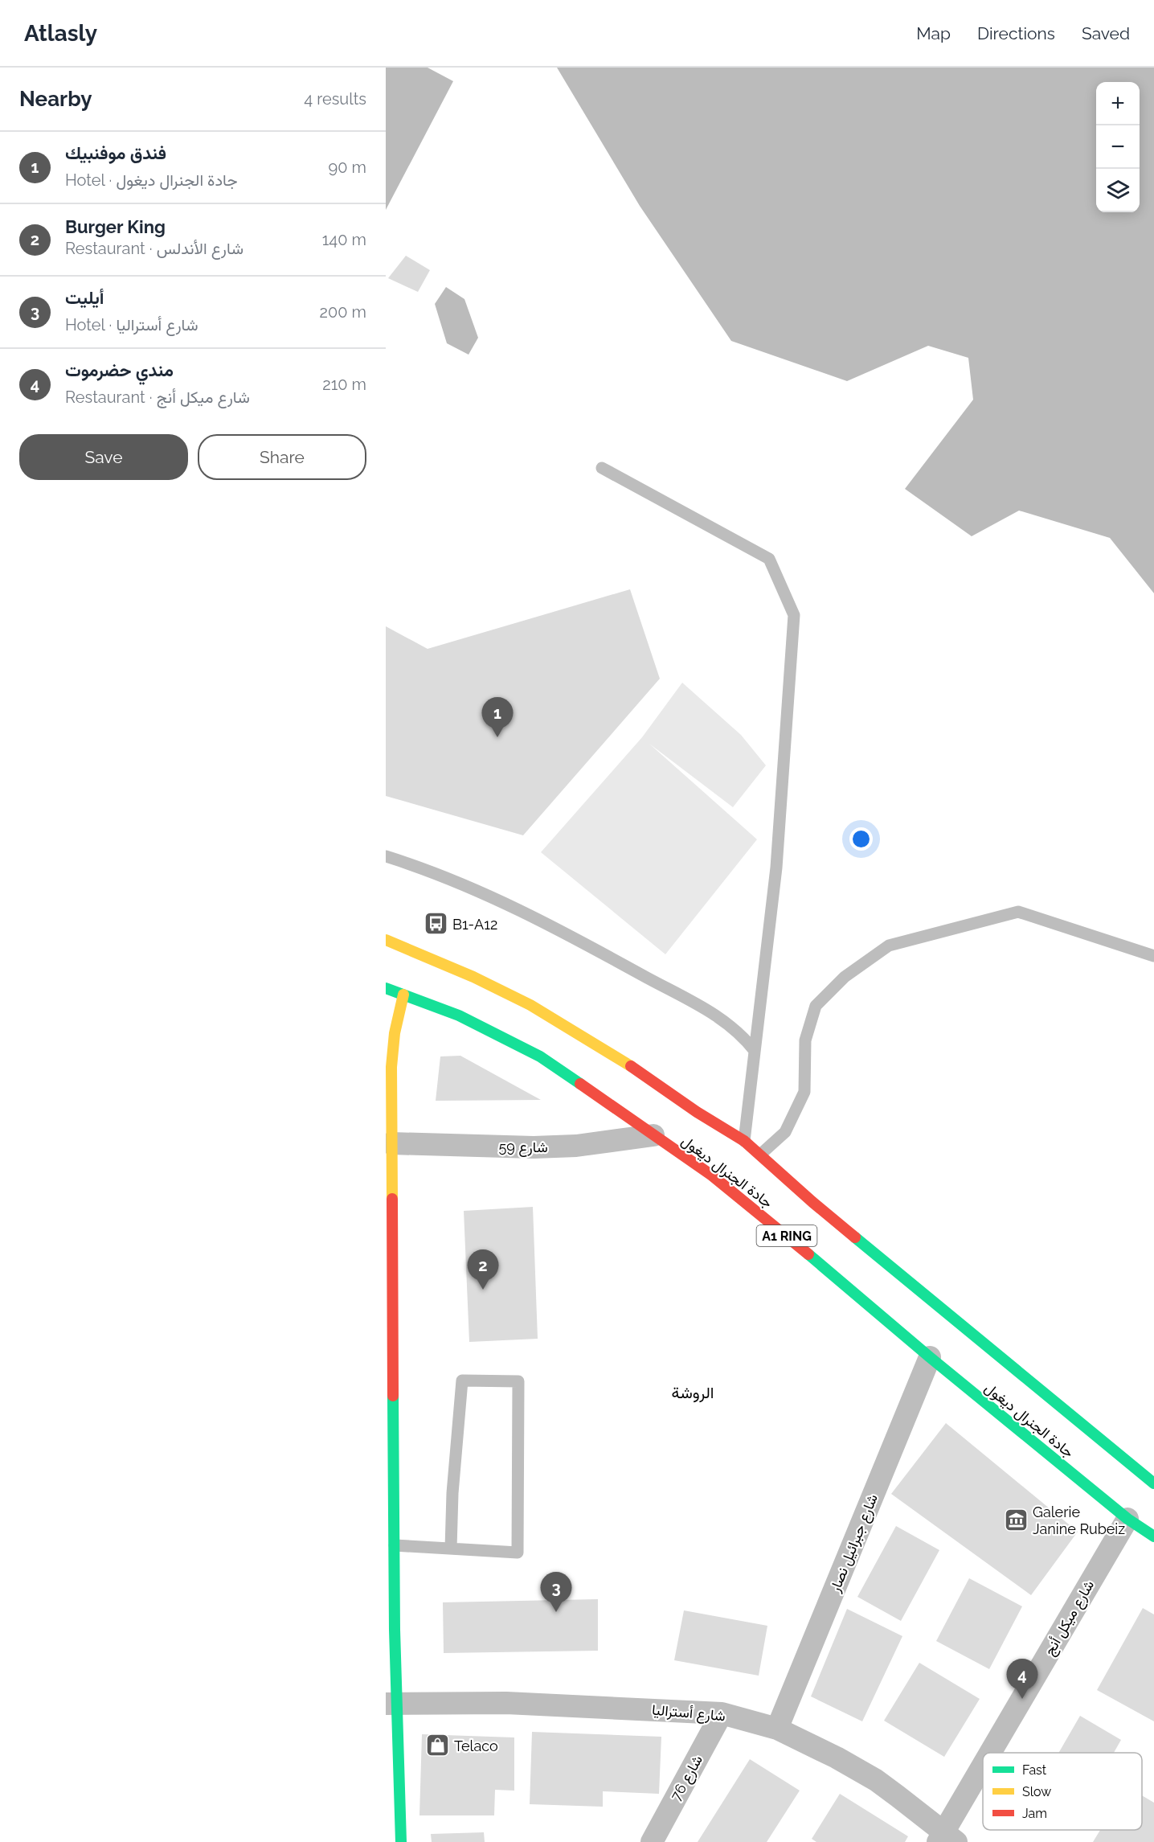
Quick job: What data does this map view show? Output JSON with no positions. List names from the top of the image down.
{
  "streets": {
    "main road": ["جادة الجنرال ديغول", "A1 RING"],
    "street": [
      "شارع 59",
      "شارع جبرائيل نصار",
      "شارع ميكل أنج",
      "شارع أستراليا",
      "شارع 76"
    ]
  },
  "crossings": [
    ["شارع 59", "جادة الجنرال ديغول"],
    ["جادة الجنرال ديغول", "شارع جبرائيل نصار"],
    ["جادة الجنرال ديغول", "شارع ميكل أنج"],
    ["شارع جبرائيل نصار", "شارع أستراليا"],
    ["شارع ميكل أنج", "شارع أستراليا"],
    ["شارع أستراليا", "شارع 76"]
  ],
  "districts": ["الروشة"],
  "places": {
    "bus stop": ["B1-A12"],
    "museum": ["Galerie Janine Rubeiz"],
    "shop": ["Telaco"]
  },
  "legend": ["Fast", "Slow", "Jam"],
  "page": {
    "header": "Atlasly",
    "nav": ["Map", "Directions", "Saved"],
    "heading": ["Nearby", "4 results"],
    "map_buttons": ["+", "−"],
    "list": [
      {
        "mark": "1",
        "name": "فندق موفنبيك",
        "note": "Hotel · جادة الجنرال ديغول",
        "value": "90 m"
      },
      {
        "mark": "2",
        "name": "Burger King",
        "note": "Restaurant · شارع الأندلس",
        "value": "140 m"
      },
      {
        "mark": "3",
        "name": "أيليت",
        "note": "Hotel · شارع أستراليا",
        "value": "200 m"
      },
      {
        "mark": "4",
        "name": "مندي حضرموت",
        "note": "Restaurant · شارع ميكل أنج",
        "value": "210 m"
      }
    ],
    "buttons": ["Save", "Share"],
    "pins": [
      "1",
      "2",
      "3",
      "4"
    ]
  }
}
